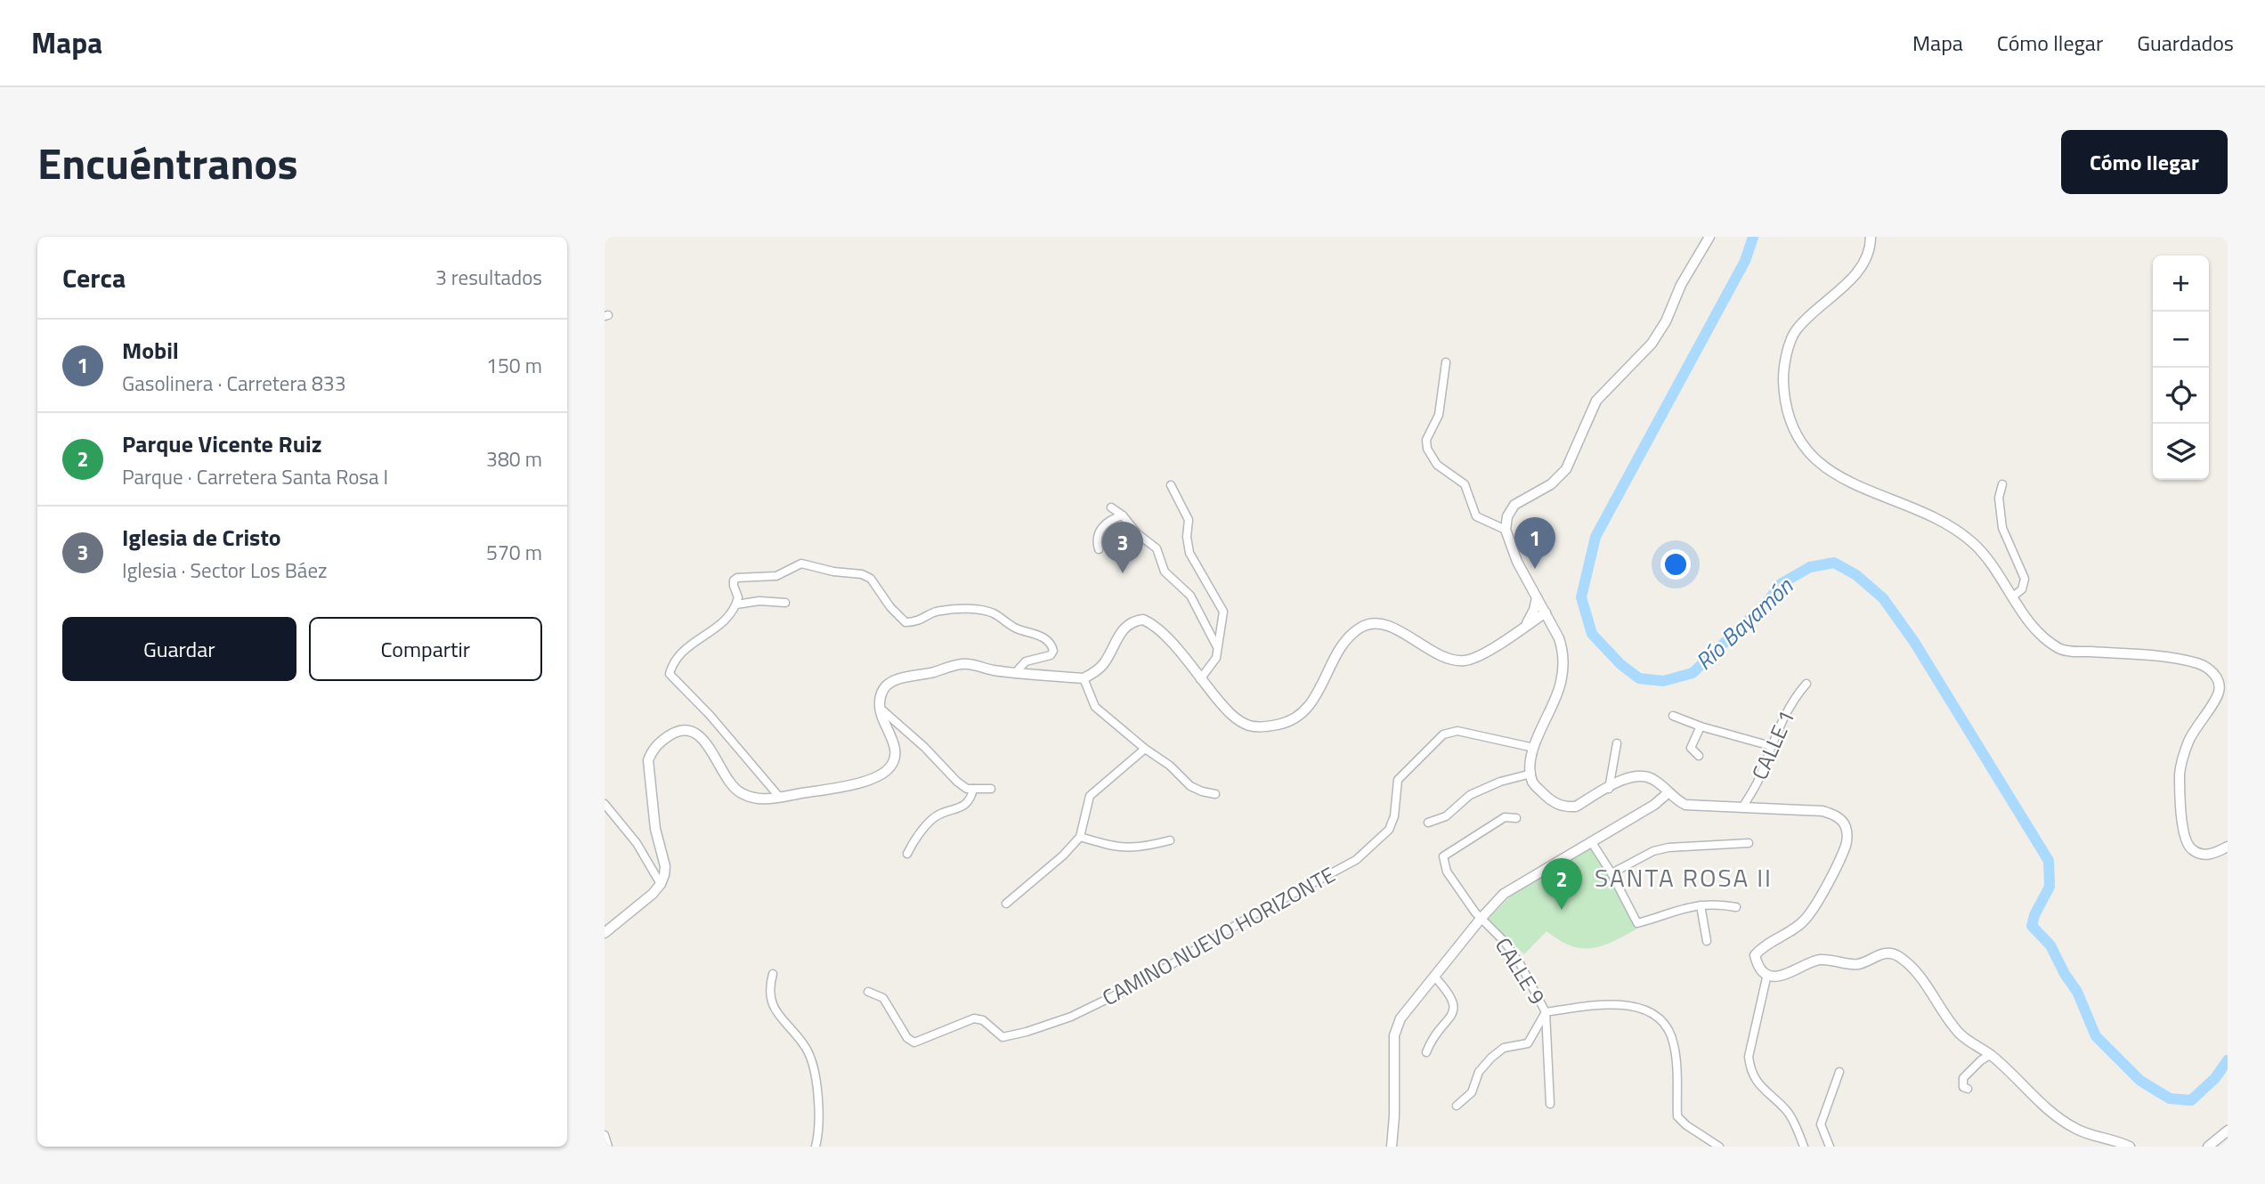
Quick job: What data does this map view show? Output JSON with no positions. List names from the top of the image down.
{
  "streets": {
    "street": ["CALLE 1", "CAMINO NUEVO HORIZONTE", "CALLE 9"]
  },
  "districts": ["SANTA ROSA II"],
  "water": ["Río Bayamón"],
  "page": {
    "header": "Mapa",
    "nav": ["Mapa", "Cómo llegar", "Guardados"],
    "title": "Encuéntranos",
    "buttons": [
      "Cómo llegar",
      ["Guardar", "Compartir"]
    ],
    "heading": ["Cerca", "3 resultados"],
    "map_buttons": ["+", "−"],
    "list": [
      {
        "mark": "1",
        "name": "Mobil",
        "note": "Gasolinera · Carretera 833",
        "value": "150 m"
      },
      {
        "mark": "2",
        "name": "Parque Vicente Ruiz",
        "note": "Parque · Carretera Santa Rosa I",
        "value": "380 m"
      },
      {
        "mark": "3",
        "name": "Iglesia de Cristo",
        "note": "Iglesia · Sector Los Báez",
        "value": "570 m"
      }
    ],
    "pins": ["1", "3", "2"]
  }
}
